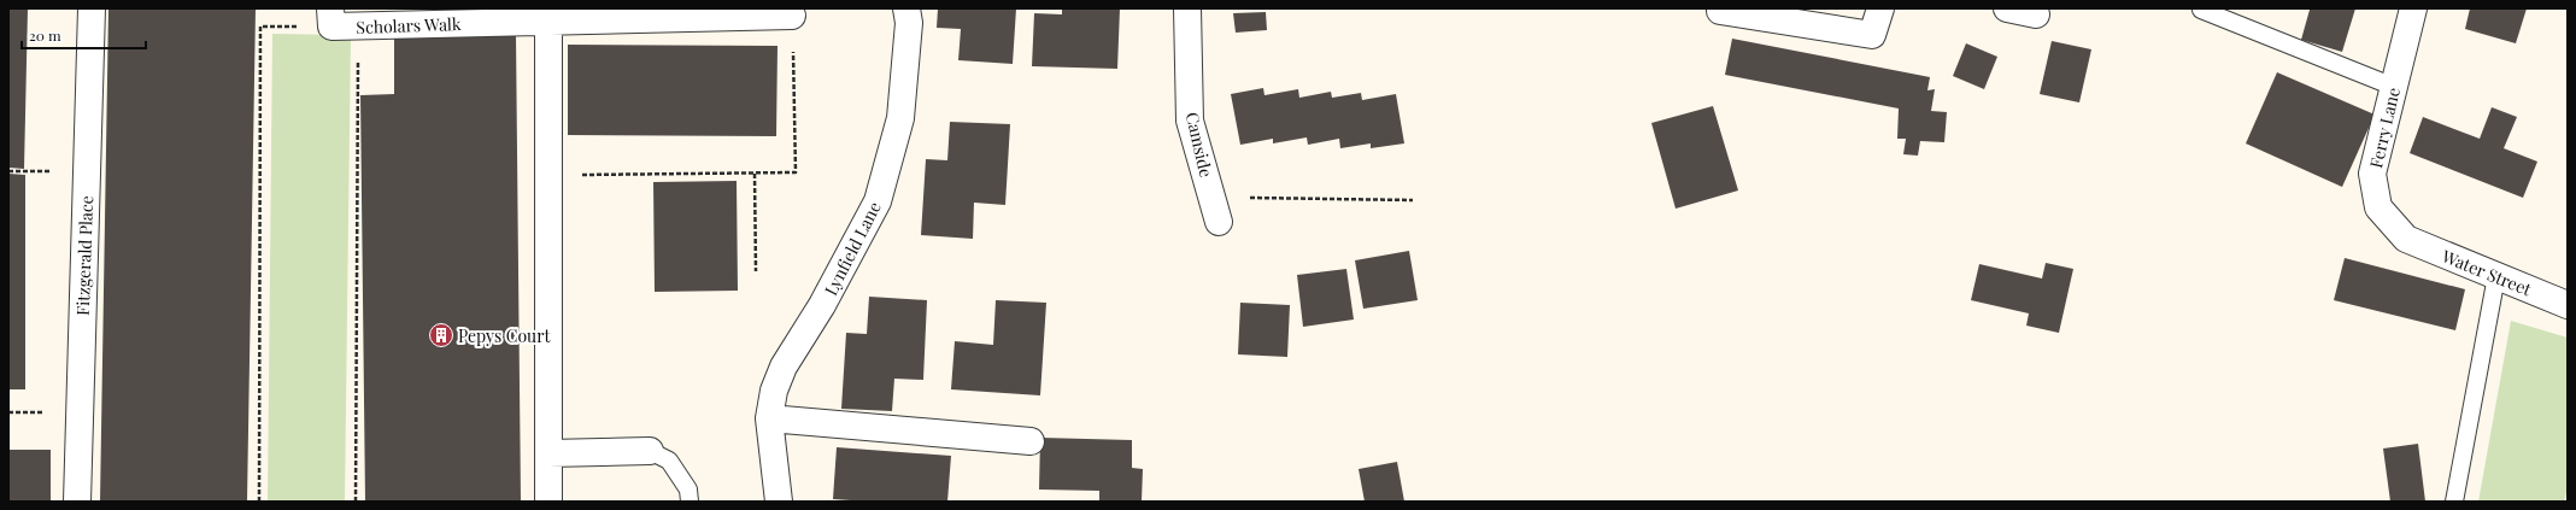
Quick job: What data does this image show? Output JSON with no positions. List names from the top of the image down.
{
  "streets": {
    "street": [
      "Scholars Walk",
      "Ferry Lane",
      "Camside",
      "Lynfield Lane",
      "Fitzgerald Place",
      "Water Street"
    ]
  },
  "crossings": [
    ["Ferry Lane", "Water Street"]
  ],
  "places": {
    "building": ["Pepys Court"]
  },
  "scale_bar": "20 m"
}
